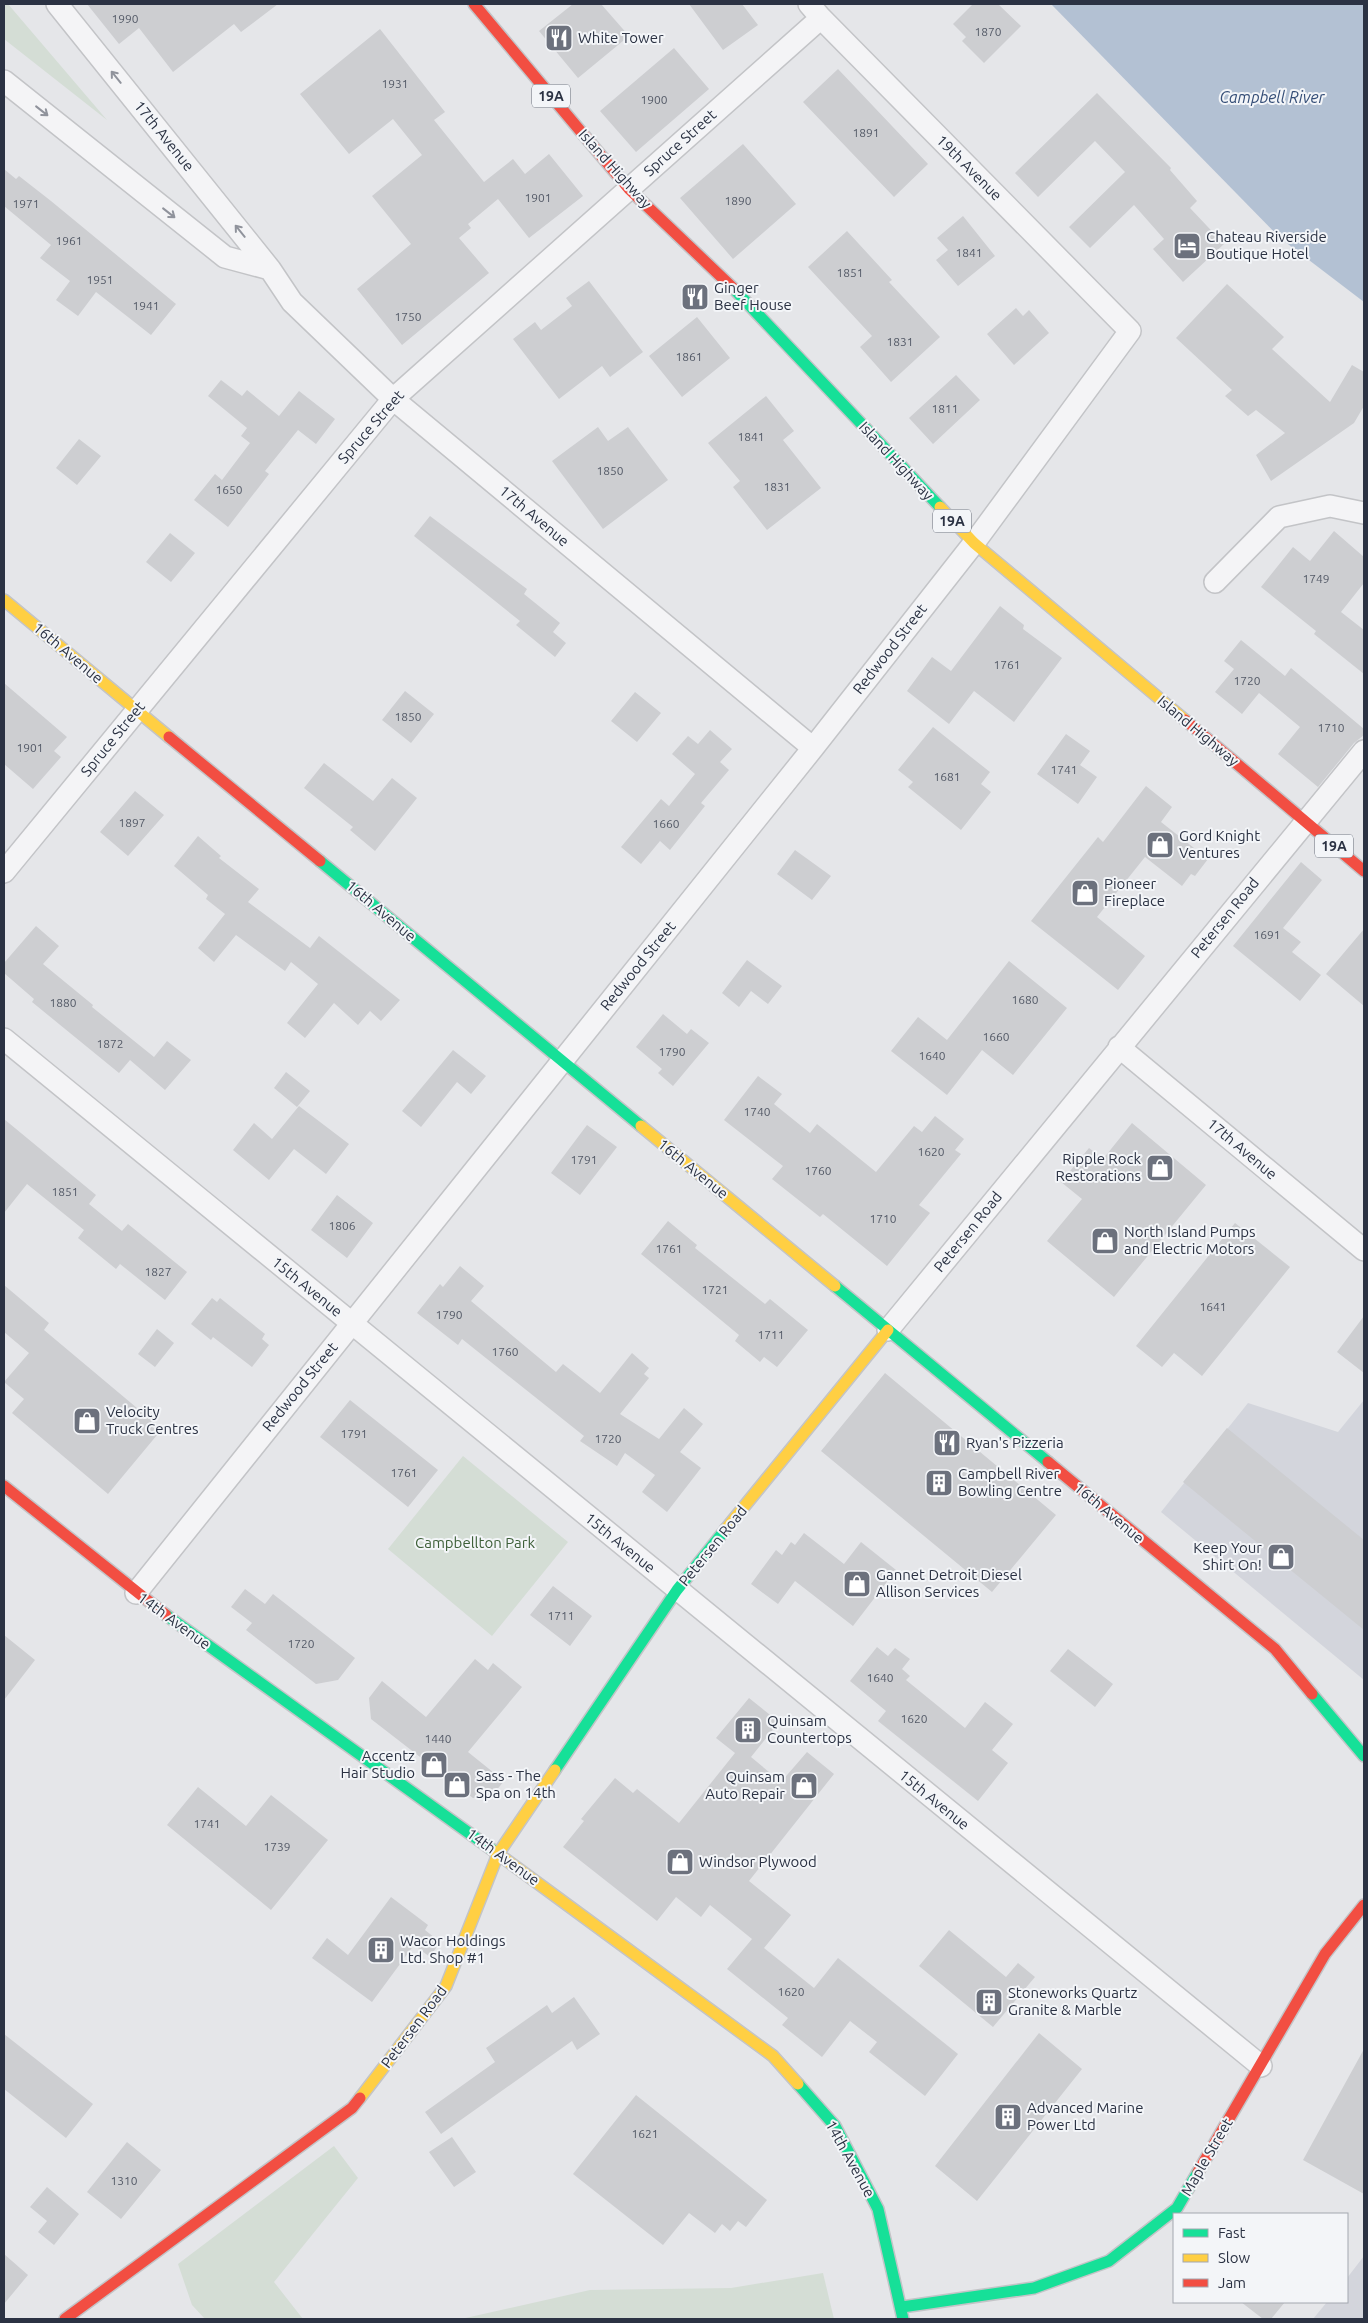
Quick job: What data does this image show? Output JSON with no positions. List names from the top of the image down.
{
  "streets": {
    "street": [
      "19A",
      "17th Avenue",
      "Spruce Street",
      "19th Avenue",
      "Island Highway",
      "Redwood Street",
      "16th Avenue",
      "Petersen Road",
      "15th Avenue",
      "14th Avenue",
      "Maple Street"
    ]
  },
  "crossings": [
    ["17th Avenue", "Spruce Street"],
    ["17th Avenue", "Redwood Street"],
    ["17th Avenue", "Petersen Road"],
    ["Spruce Street", "19th Avenue"],
    ["Spruce Street", "Island Highway"],
    ["Spruce Street", "16th Avenue"],
    ["19th Avenue", "Redwood Street"],
    ["Island Highway", "Redwood Street"],
    ["Island Highway", "Petersen Road"],
    ["Redwood Street", "16th Avenue"],
    ["Redwood Street", "15th Avenue"],
    ["Redwood Street", "14th Avenue"],
    ["16th Avenue", "Petersen Road"],
    ["Petersen Road", "15th Avenue"],
    ["Petersen Road", "14th Avenue"],
    ["15th Avenue", "Maple Street"],
    ["14th Avenue", "Maple Street"]
  ],
  "water": ["Campbell River"],
  "parks": ["Campbellton Park"],
  "places": {
    "restaurant": ["White Tower", "Ginger Beef House", "Ryan's Pizzeria"],
    "hotel": ["Chateau Riverside Boutique Hotel"],
    "shop": [
      "Gord Knight Ventures",
      "Pioneer Fireplace",
      "Ripple Rock Restorations",
      "North Island Pumps and Electric Motors",
      "Velocity Truck Centres",
      "Keep Your Shirt On!",
      "Gannet Detroit Diesel Allison Services",
      "Accentz Hair Studio",
      "Sass - The Spa on 14th",
      "Quinsam Auto Repair",
      "Windsor Plywood"
    ],
    "building": [
      "Campbell River Bowling Centre",
      "Quinsam Countertops",
      "Wacor Holdings Ltd. Shop #1",
      "Stoneworks Quartz Granite & Marble",
      "Advanced Marine Power Ltd"
    ]
  },
  "house_numbers": [
    "1990",
    "1870",
    "1931",
    "1900",
    "1891",
    "1901",
    "1890",
    "1971",
    "1961",
    "1841",
    "1851",
    "1951",
    "1941",
    "1750",
    "1831",
    "1861",
    "1811",
    "1841",
    "1850",
    "1831",
    "1650",
    "1749",
    "1761",
    "1720",
    "1850",
    "1710",
    "1901",
    "1741",
    "1681",
    "1897",
    "1660",
    "1691",
    "1680",
    "1880",
    "1660",
    "1872",
    "1790",
    "1640",
    "1740",
    "1620",
    "1791",
    "1760",
    "1851",
    "1710",
    "1806",
    "1761",
    "1827",
    "1721",
    "1641",
    "1790",
    "1711",
    "1760",
    "1791",
    "1720",
    "1761",
    "1711",
    "1720",
    "1640",
    "1620",
    "1440",
    "1741",
    "1739",
    "1620",
    "1621",
    "1310"
  ],
  "legend": ["Fast", "Slow", "Jam"]
}
